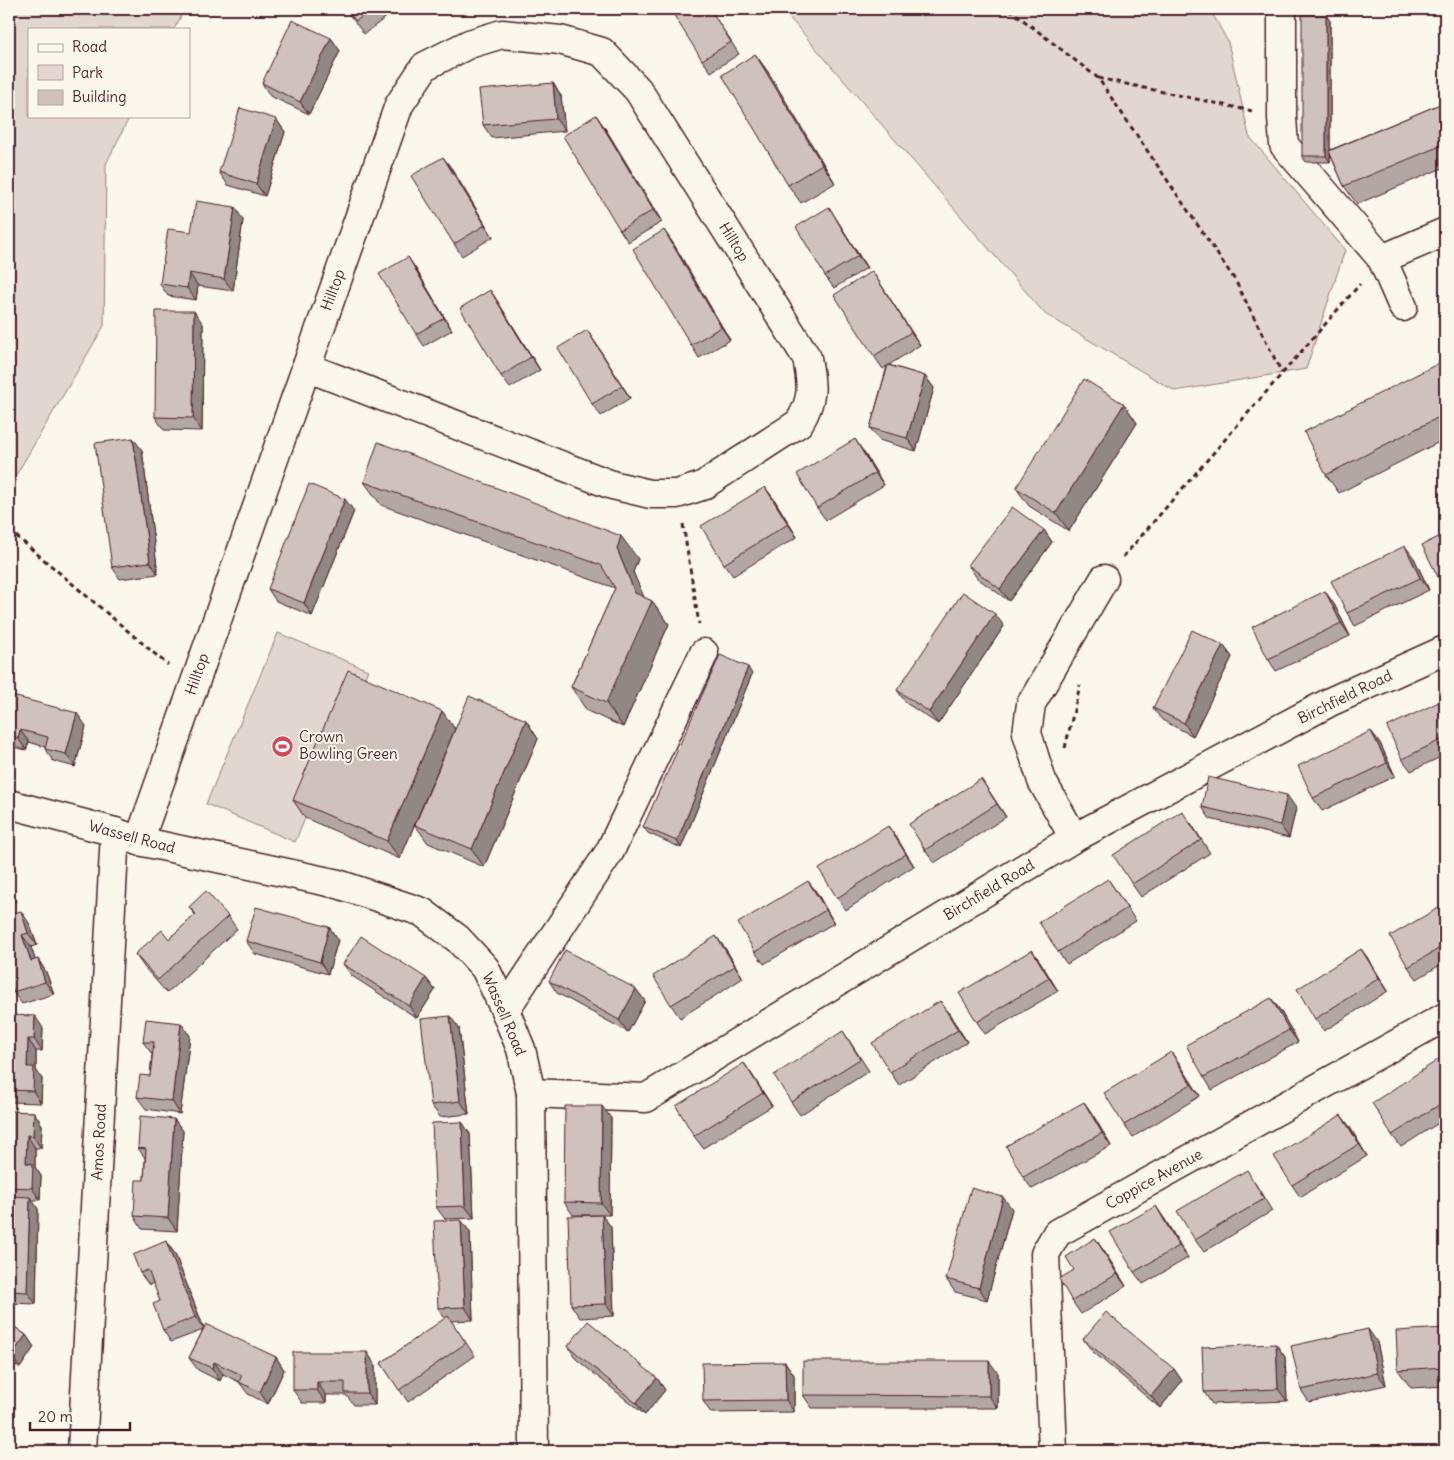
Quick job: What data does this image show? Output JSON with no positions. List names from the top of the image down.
{
  "streets": {
    "street": [
      "Hilltop",
      "Birchfield Road",
      "Wassell Road",
      "Amos Road",
      "Coppice Avenue"
    ]
  },
  "crossings": [
    ["Hilltop", "Wassell Road"],
    ["Hilltop", "Amos Road"],
    ["Birchfield Road", "Wassell Road"],
    ["Wassell Road", "Amos Road"]
  ],
  "places": {
    "sports": ["Crown Bowling Green"]
  },
  "legend": ["Road", "Park", "Building"],
  "scale_bar": "20 m"
}
